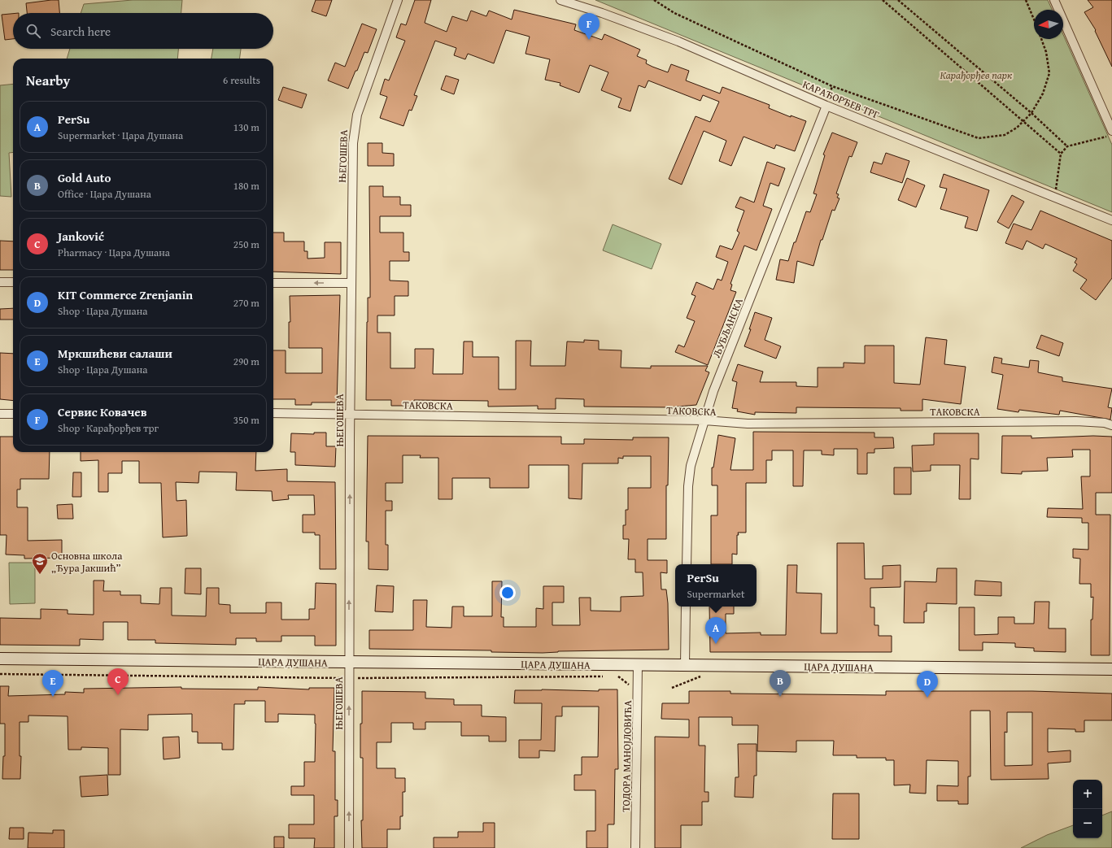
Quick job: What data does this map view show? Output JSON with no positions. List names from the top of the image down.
{
  "streets": {
    "street": [
      "КАРАЂОРЂЕВ ТРГ",
      "ЊЕГОШЕВА",
      "ЉУБЉАНСКА",
      "ТАКОВСКА",
      "ЦАРА ДУШАНА",
      "ТОДОРА МАНОЈЛОВИЋА"
    ]
  },
  "crossings": [
    ["КАРАЂОРЂЕВ ТРГ", "ЉУБЉАНСКА"],
    ["ЊЕГОШЕВА", "ТАКОВСКА"],
    ["ЊЕГОШЕВА", "ЦАРА ДУШАНА"],
    ["ЉУБЉАНСКА", "ТАКОВСКА"],
    ["ЦАРА ДУШАНА", "ТОДОРА МАНОЈЛОВИЋА"]
  ],
  "one_way": ["ЊЕГОШЕВА"],
  "parks": ["Карађорђев парк"],
  "places": {
    "school or university": ["Основна школа „Ђура Јакшић”"]
  },
  "north": "left",
  "page": {
    "pins": [
      "F",
      "A",
      "C",
      "B",
      "E",
      "D"
    ],
    "search": "Search here",
    "heading": ["Nearby", "6 results"],
    "list": [
      {
        "mark": "A",
        "name": "PerSu",
        "note": "Supermarket · Цара Душана",
        "value": "130 m"
      },
      {
        "mark": "B",
        "name": "Gold Auto",
        "note": "Office · Цара Душана",
        "value": "180 m"
      },
      {
        "mark": "C",
        "name": "Janković",
        "note": "Pharmacy · Цара Душана",
        "value": "250 m"
      },
      {
        "mark": "D",
        "name": "KIT Commerce Zrenjanin",
        "note": "Shop · Цара Душана",
        "value": "270 m"
      },
      {
        "mark": "E",
        "name": "Мркшићеви салаши",
        "note": "Shop · Цара Душана",
        "value": "290 m"
      },
      {
        "mark": "F",
        "name": "Сервис Ковачев",
        "note": "Shop · Карађорђев трг",
        "value": "350 m"
      }
    ],
    "popup": ["PerSu", "Supermarket"],
    "map_buttons": ["+", "−"]
  }
}
